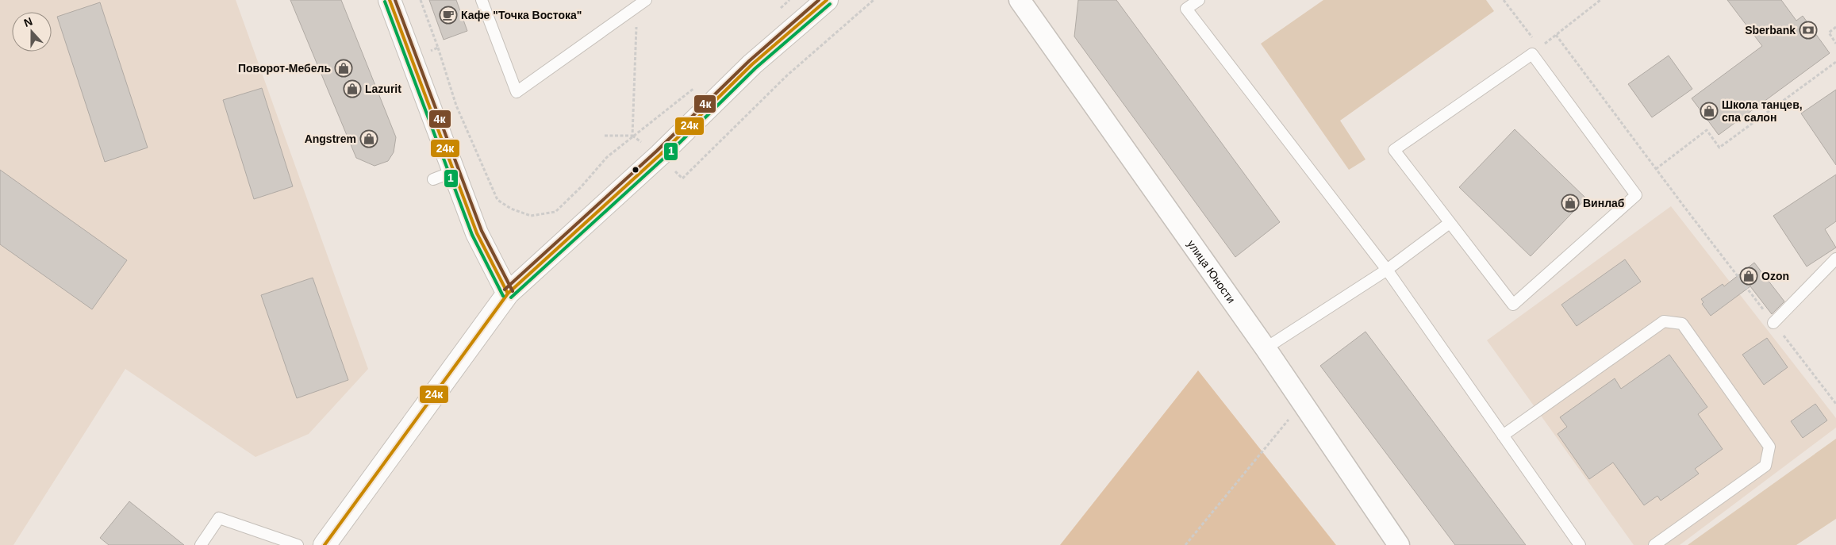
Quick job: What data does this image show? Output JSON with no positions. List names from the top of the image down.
{
  "streets": {
    "street": ["улица Юности"]
  },
  "places": {
    "cafe": ["Кафе \"Точка Востока\""],
    "bank": ["Sberbank"],
    "shop": [
      "Поворот-Мебель",
      "Lazurit",
      "Школа танцев, спа салон",
      "Angstrem",
      "Винлаб",
      "Ozon"
    ]
  },
  "lines": ["transit line 24к", "transit line 4к", "transit line 1"],
  "north": "top"
}
